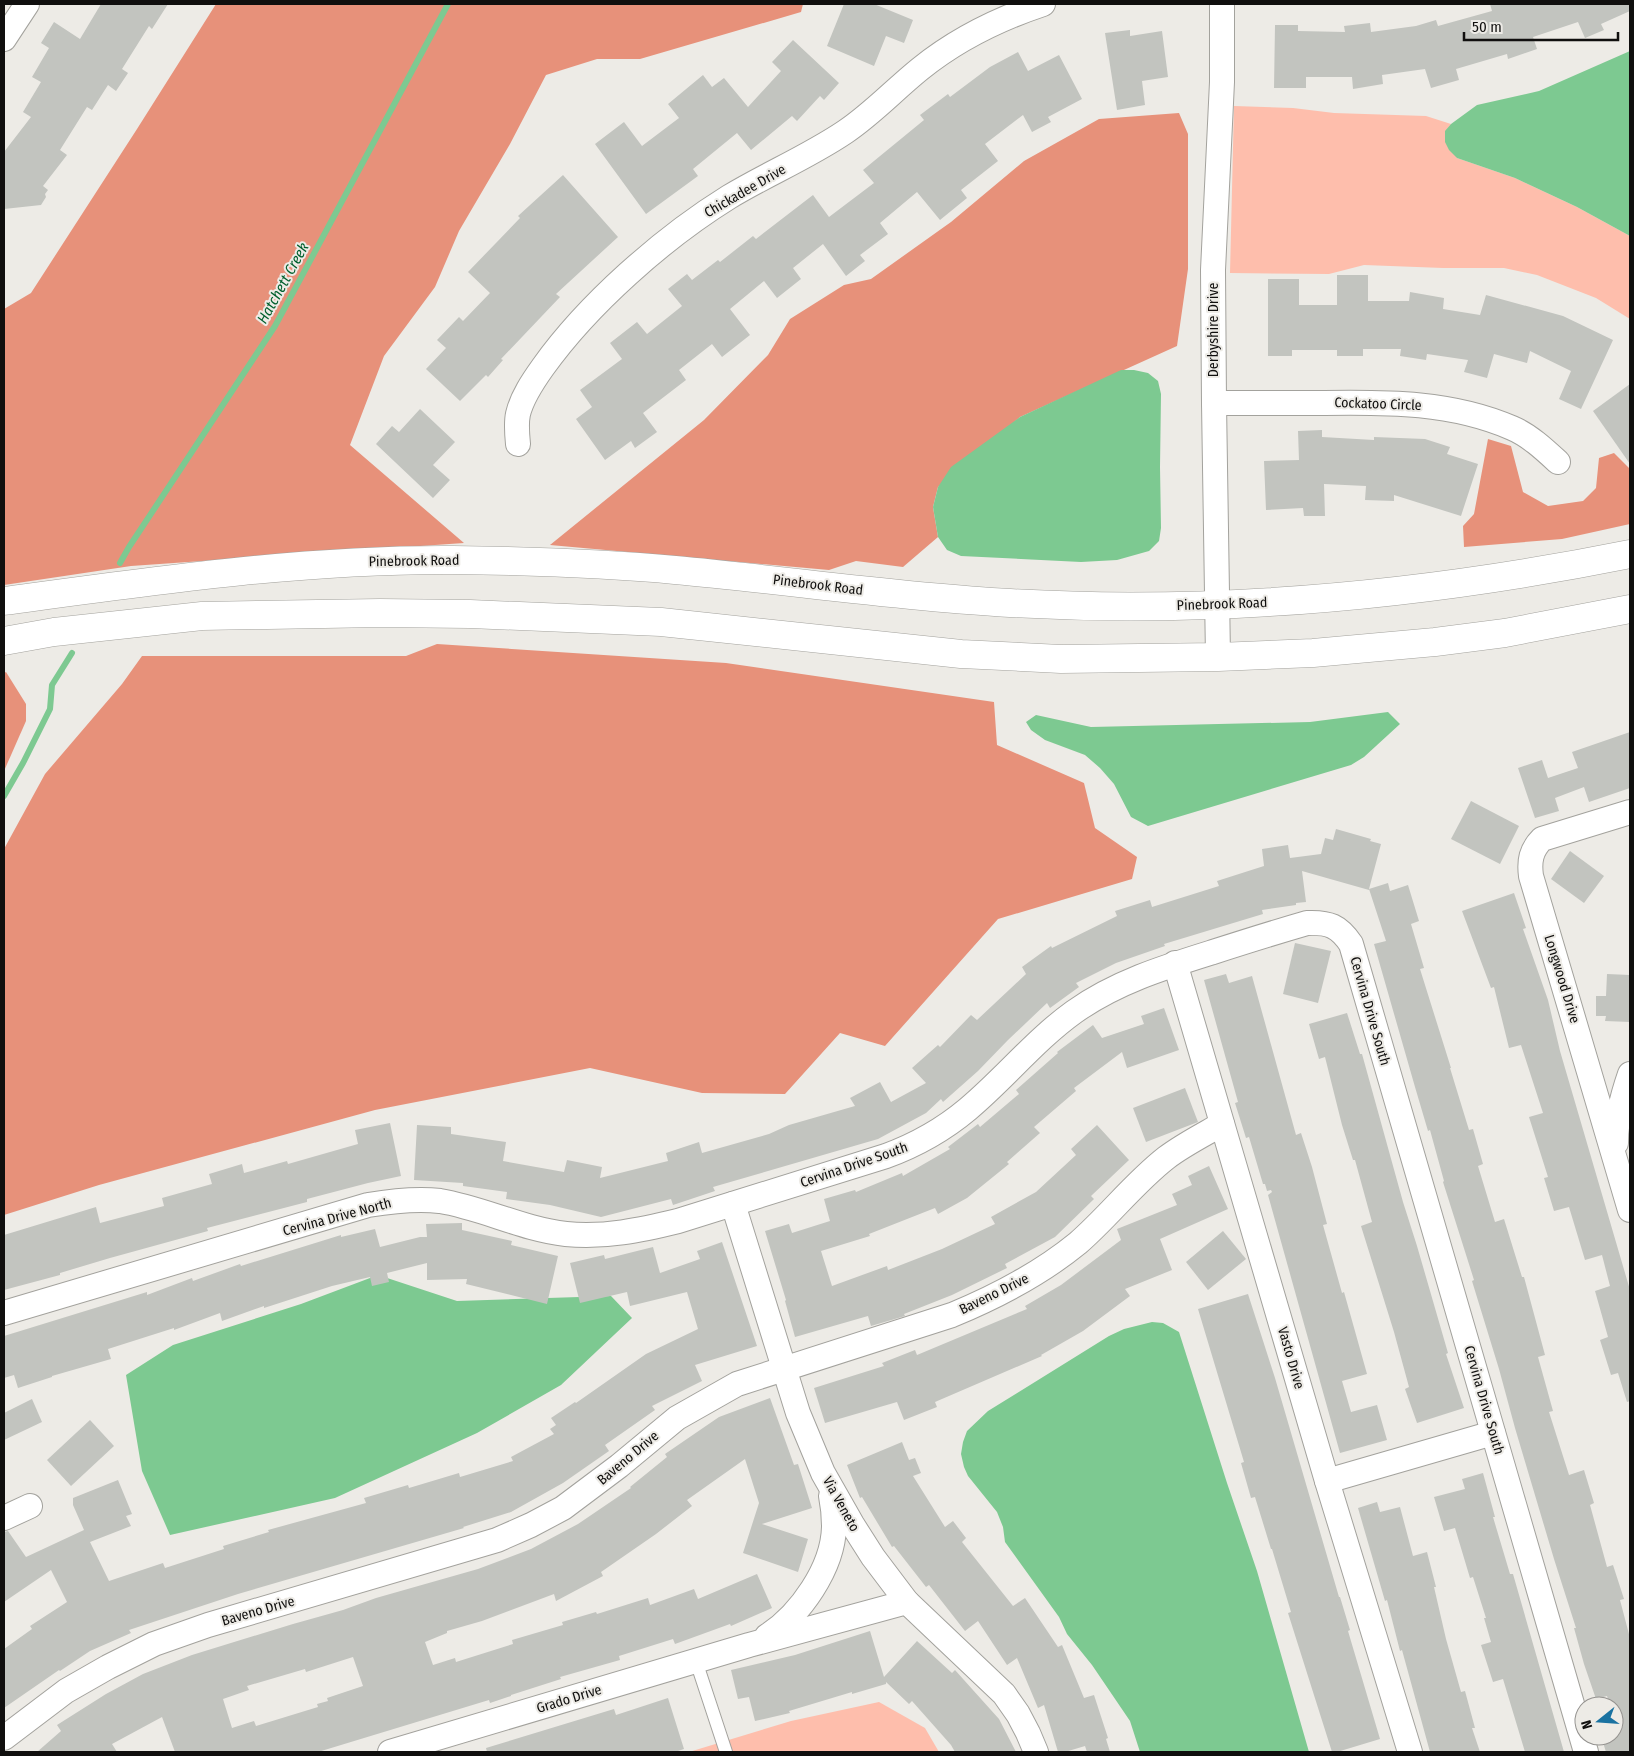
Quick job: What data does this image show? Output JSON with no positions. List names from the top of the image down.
{
  "streets": {
    "street": [
      "Chickadee Drive",
      "Derbyshire Drive",
      "Cockatoo Circle",
      "Pinebrook Road",
      "Longwood Drive",
      "Cervina Drive South",
      "Cervina Drive North",
      "Baveno Drive",
      "Vasto Drive",
      "Via Veneto",
      "Grado Drive"
    ]
  },
  "crossings": [
    ["Derbyshire Drive", "Cockatoo Circle"],
    ["Derbyshire Drive", "Pinebrook Road"],
    ["Cervina Drive South", "Cervina Drive North"],
    ["Cervina Drive South", "Vasto Drive"],
    ["Cervina Drive South", "Via Veneto"],
    ["Cervina Drive North", "Via Veneto"],
    ["Baveno Drive", "Vasto Drive"],
    ["Baveno Drive", "Via Veneto"],
    ["Via Veneto", "Grado Drive"]
  ],
  "water": ["Hatchett Creek"],
  "scale_bar": "50 m",
  "north": "left"
}
